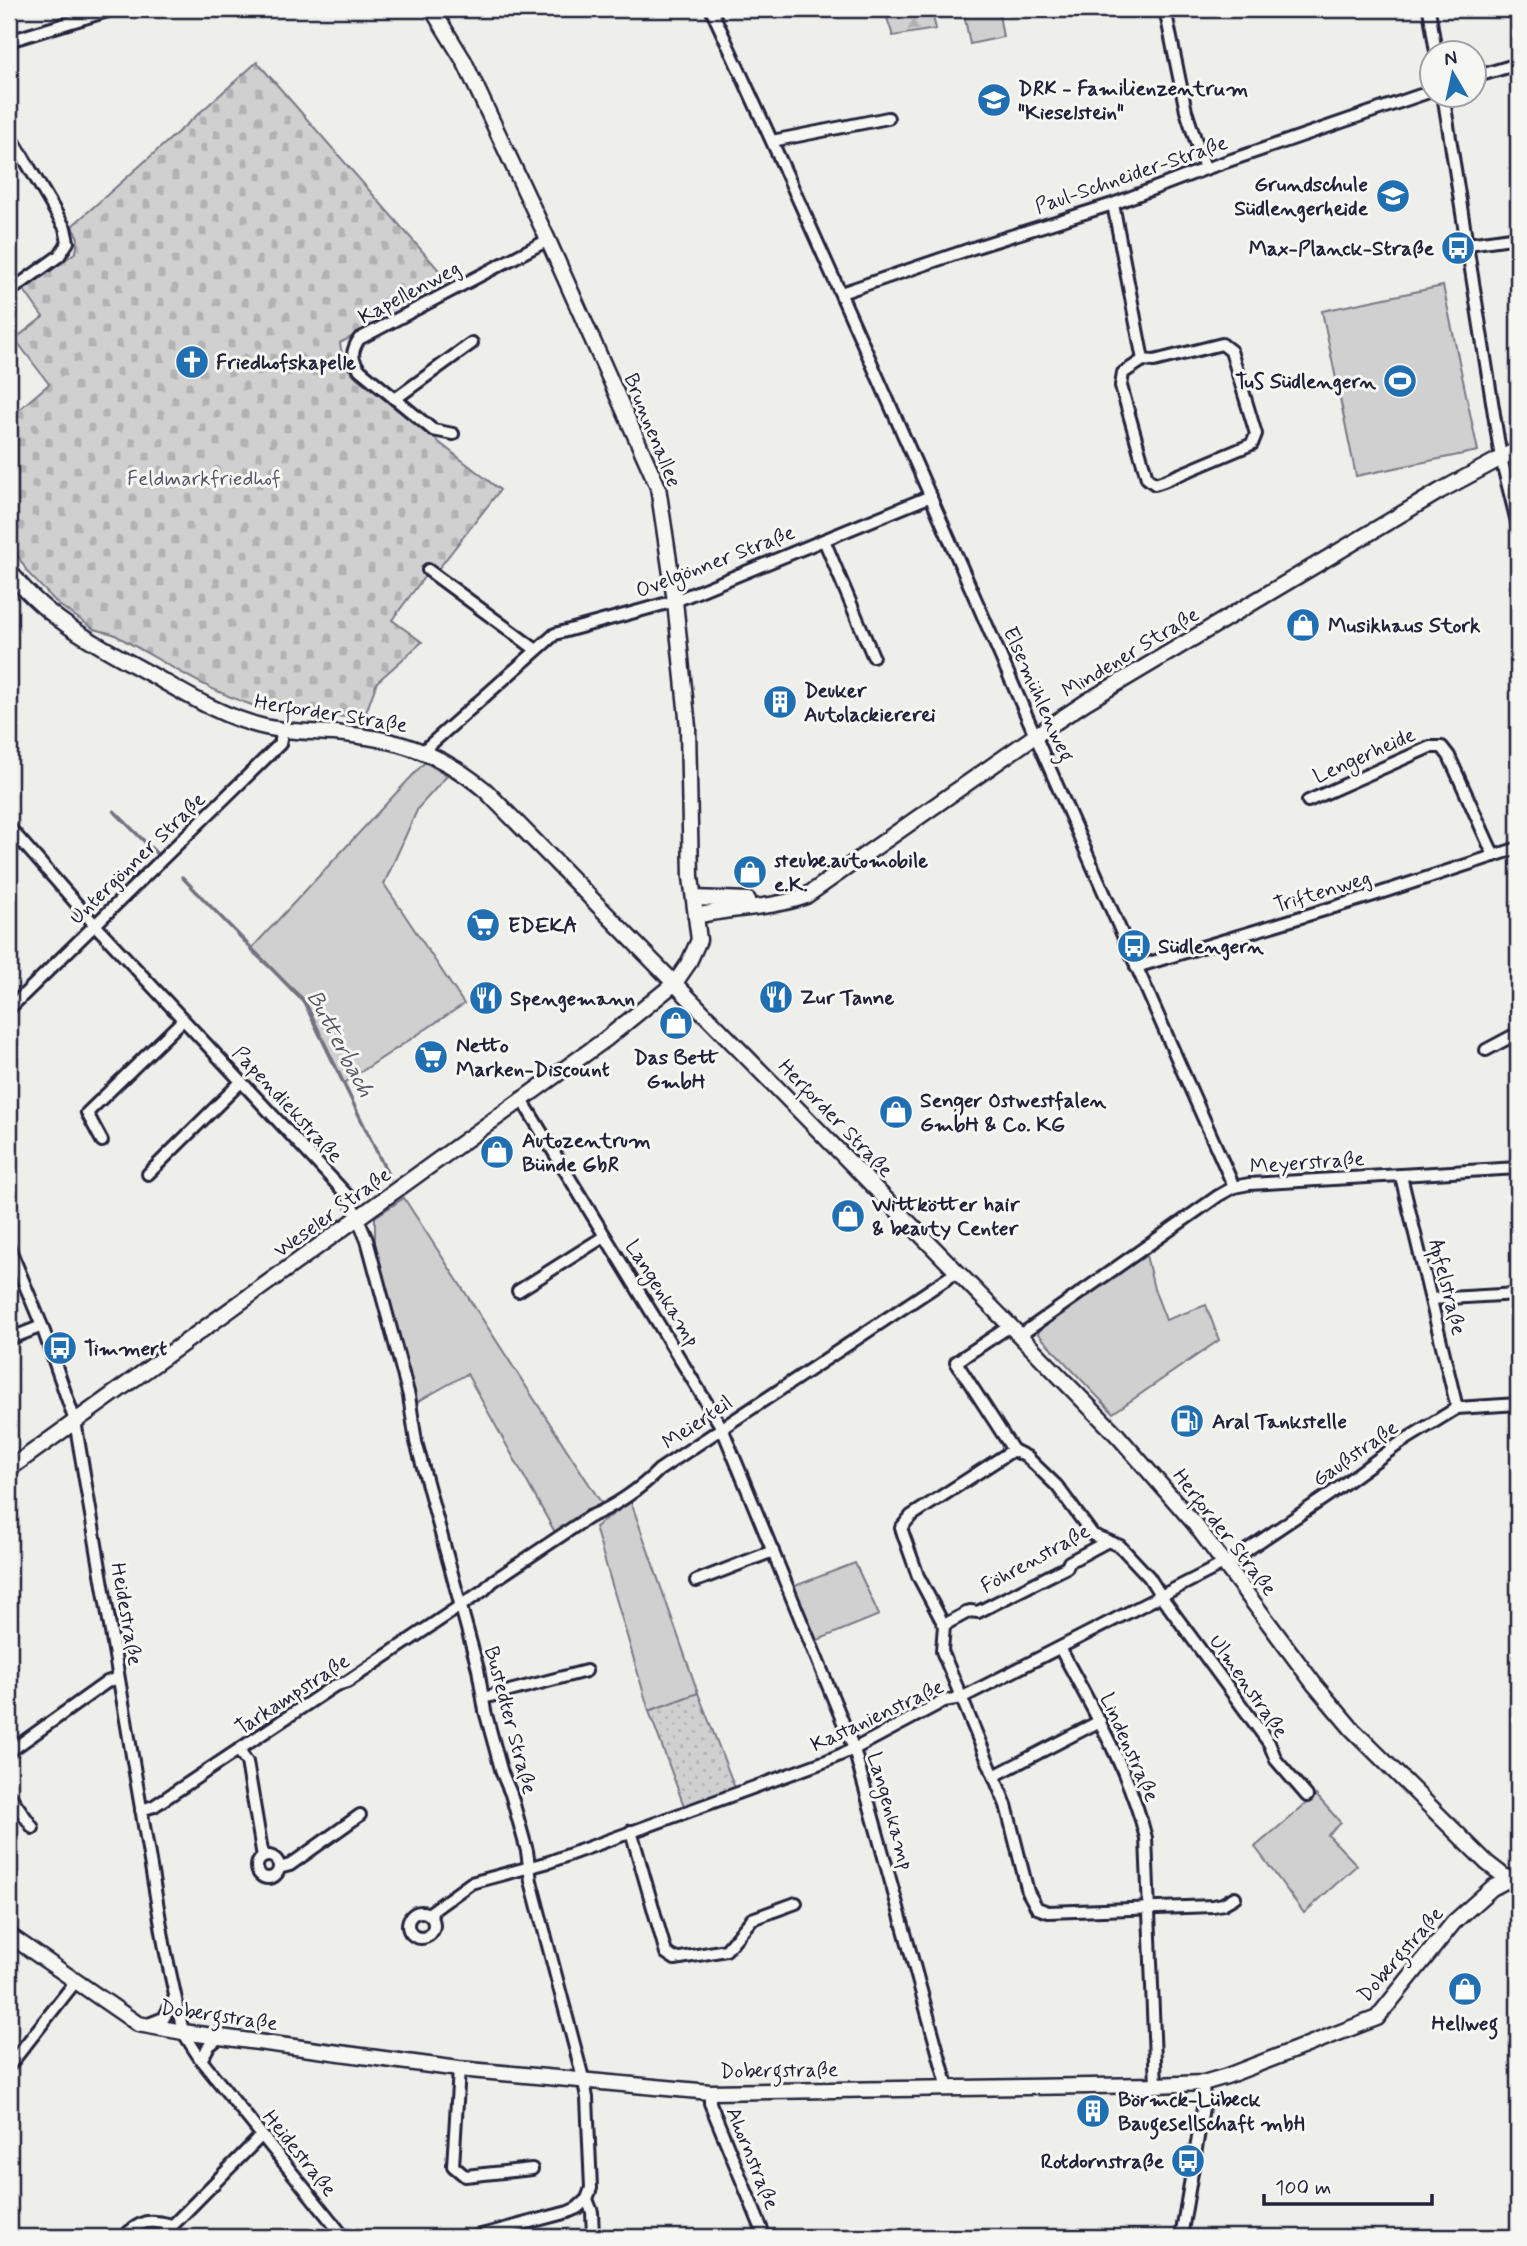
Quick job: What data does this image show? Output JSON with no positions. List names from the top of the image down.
{
  "streets": {
    "street": [
      "Paul-Schneider-Straße",
      "Kapellenweg",
      "Brunnenallee",
      "Ovelgönner Straße",
      "Mindener Straße",
      "Elsemühlenweg",
      "Herforder Straße",
      "Lengerheide",
      "Untergönner Straße",
      "Triftenweg",
      "Papendiekstraße",
      "Meyerstraße",
      "Weseler Straße",
      "Apfelstraße",
      "Langenkamp",
      "Meierteil",
      "Gaußstraße",
      "Föhrenstraße",
      "Heidestraße",
      "Ulmenstraße",
      "Tarkampstraße",
      "Kastanienstraße",
      "Bustedter Straße",
      "Lindenstraße",
      "Dobergstraße",
      "Ahornstraße"
    ]
  },
  "crossings": [
    ["Paul-Schneider-Straße", "Elsemühlenweg"],
    ["Kapellenweg", "Brunnenallee"],
    ["Brunnenallee", "Ovelgönner Straße"],
    ["Brunnenallee", "Mindener Straße"],
    ["Brunnenallee", "Herforder Straße"],
    ["Brunnenallee", "Weseler Straße"],
    ["Ovelgönner Straße", "Elsemühlenweg"],
    ["Ovelgönner Straße", "Herforder Straße"],
    ["Mindener Straße", "Elsemühlenweg"],
    ["Elsemühlenweg", "Triftenweg"],
    ["Elsemühlenweg", "Meyerstraße"],
    ["Herforder Straße", "Untergönner Straße"],
    ["Herforder Straße", "Meyerstraße"],
    ["Herforder Straße", "Weseler Straße"],
    ["Herforder Straße", "Meierteil"],
    ["Herforder Straße", "Gaußstraße"],
    ["Herforder Straße", "Föhrenstraße"],
    ["Herforder Straße", "Kastanienstraße"],
    ["Herforder Straße", "Dobergstraße"],
    ["Lengerheide", "Triftenweg"],
    ["Untergönner Straße", "Papendiekstraße"],
    ["Papendiekstraße", "Weseler Straße"],
    ["Papendiekstraße", "Bustedter Straße"],
    ["Meyerstraße", "Apfelstraße"],
    ["Meyerstraße", "Föhrenstraße"],
    ["Weseler Straße", "Langenkamp"],
    ["Weseler Straße", "Heidestraße"],
    ["Weseler Straße", "Bustedter Straße"],
    ["Apfelstraße", "Gaußstraße"],
    ["Langenkamp", "Meierteil"],
    ["Langenkamp", "Kastanienstraße"],
    ["Langenkamp", "Dobergstraße"],
    ["Meierteil", "Tarkampstraße"],
    ["Meierteil", "Bustedter Straße"],
    ["Gaußstraße", "Kastanienstraße"],
    ["Föhrenstraße", "Ulmenstraße"],
    ["Föhrenstraße", "Kastanienstraße"],
    ["Heidestraße", "Tarkampstraße"],
    ["Heidestraße", "Dobergstraße"],
    ["Ulmenstraße", "Kastanienstraße"],
    ["Tarkampstraße", "Bustedter Straße"],
    ["Kastanienstraße", "Bustedter Straße"],
    ["Kastanienstraße", "Lindenstraße"],
    ["Bustedter Straße", "Dobergstraße"],
    ["Lindenstraße", "Dobergstraße"],
    ["Dobergstraße", "Ahornstraße"]
  ],
  "water": ["Butterbach"],
  "parks": ["Feldmarkfriedhof"],
  "places": {
    "school or university": ["DRK - Familienzentrum \"Kieselstein\"", "Grundschule Südlengerheide"],
    "bus stop": [
      "Max-Planck-Straße",
      "Südlengern",
      "Timmert",
      "Rotdornstraße"
    ],
    "church": ["Friedhofskapelle"],
    "sports": ["TuS Südlengern"],
    "shop": [
      "Musikhaus Stork",
      "steube.automobile e.K.",
      "Das Bett GmbH",
      "Senger Ostwestfalen GmbH & Co. KG",
      "Autozentrum Bünde GbR",
      "Wittkötter hair & beauty Center",
      "Hellweg"
    ],
    "building": ["Deuker Autolackiererei", "Börmck-Lübeck Baugesellschaft mbH"],
    "supermarket": ["EDEKA", "Netto Marken-Discount"],
    "restaurant": ["Zur Tanne", "Spengemann"],
    "fuel station": ["Aral Tankstelle"]
  },
  "scale_bar": "100 m",
  "north": "top"
}
